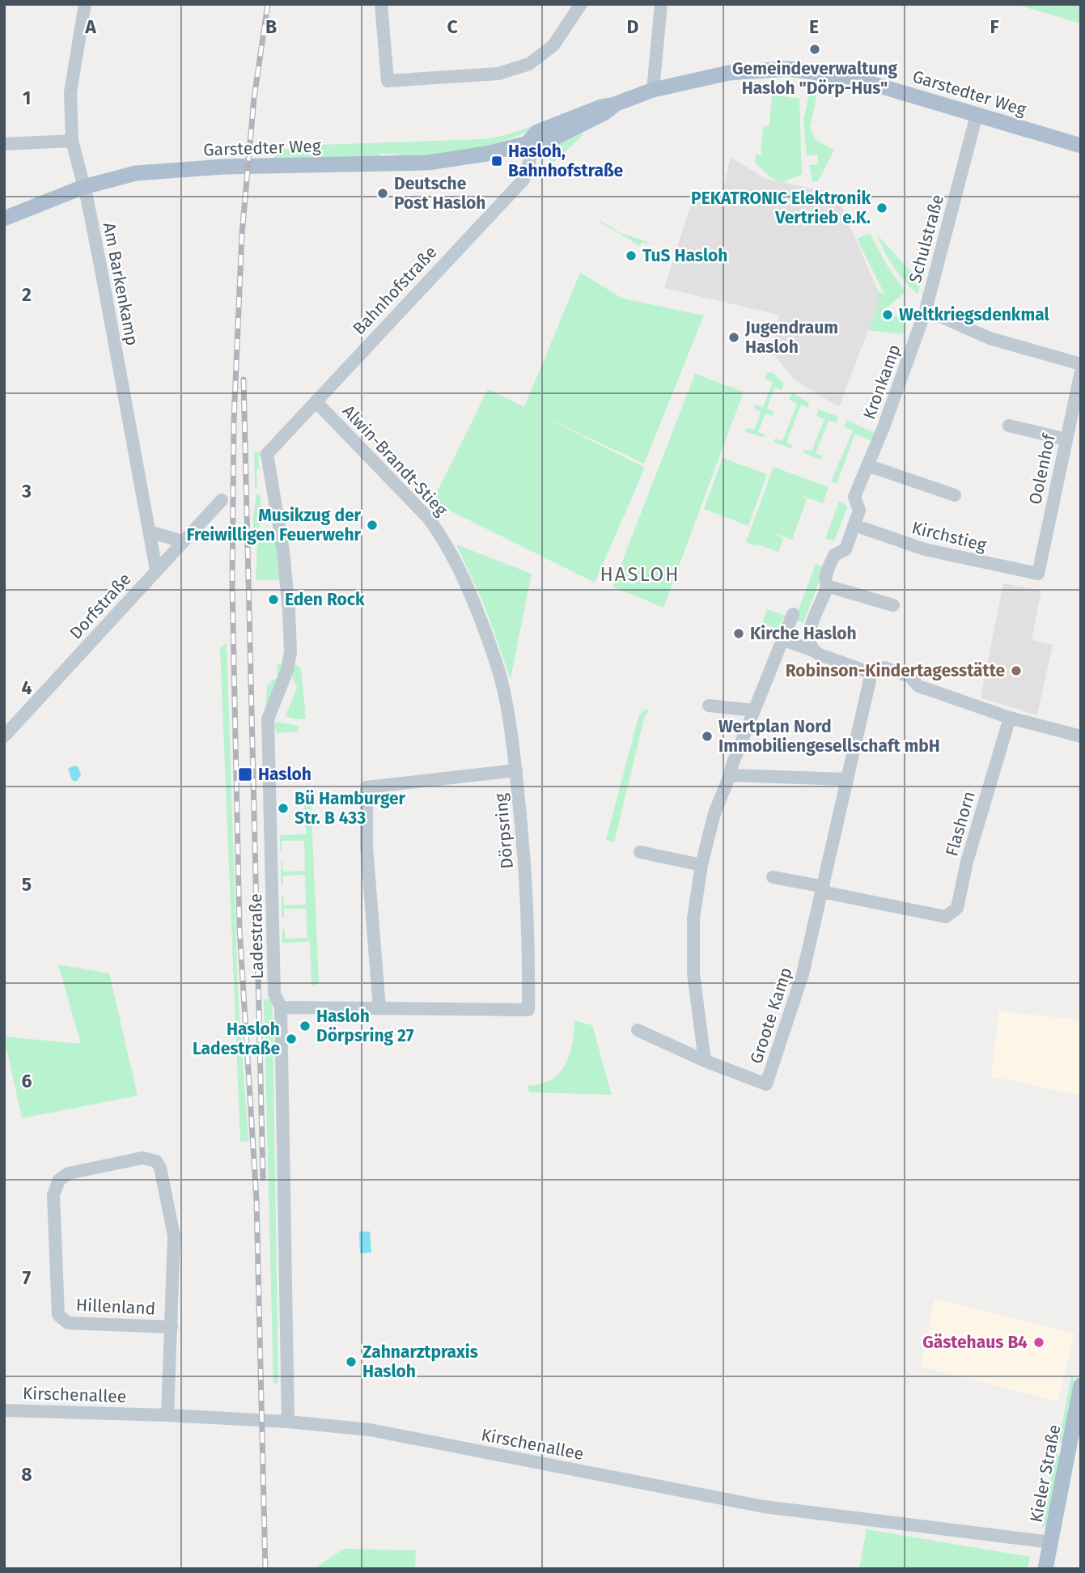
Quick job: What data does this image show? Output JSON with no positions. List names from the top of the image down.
{
  "streets": {
    "main road": ["Garstedter Weg", "Kieler Straße"],
    "street": [
      "Schulstraße",
      "Am Barkenkamp",
      "Bahnhofstraße",
      "Kronkamp",
      "Alwin-Brandt-Stieg",
      "Oolenhof",
      "Kirchstieg",
      "Dorfstraße",
      "Flashorn",
      "Dörpsring",
      "Ladestraße",
      "Groote Kamp",
      "Hillenland",
      "Kirschenallee"
    ]
  },
  "crossings": [
    ["Garstedter Weg", "Schulstraße"],
    ["Garstedter Weg", "Am Barkenkamp"],
    ["Garstedter Weg", "Bahnhofstraße"],
    ["Schulstraße", "Kronkamp"],
    ["Am Barkenkamp", "Dorfstraße"],
    ["Bahnhofstraße", "Alwin-Brandt-Stieg"],
    ["Bahnhofstraße", "Ladestraße"],
    ["Kronkamp", "Kirchstieg"],
    ["Alwin-Brandt-Stieg", "Dörpsring"],
    ["Oolenhof", "Kirchstieg"],
    ["Flashorn", "Groote Kamp"],
    ["Dörpsring", "Ladestraße"],
    ["Ladestraße", "Kirschenallee"],
    ["Hillenland", "Kirschenallee"],
    ["Kirschenallee", "Kieler Straße"]
  ],
  "districts": ["HASLOH"],
  "places": {
    "other": [
      "Gemeindeverwaltung Hasloh \"Dörp-Hus\"",
      "Deutsche Post Hasloh",
      "PEKATRONIC Elektronik Vertrieb e.K.",
      "TuS Hasloh",
      "Weltkriegsdenkmal",
      "Jugendraum Hasloh",
      "Musikzug der Freiwilligen Feuerwehr",
      "Eden Rock",
      "Kirche Hasloh",
      "Robinson-Kindertagesstätte",
      "Wertplan Nord Immobiliengesellschaft mbH",
      "Bü Hamburger Str. B 433",
      "Hasloh Dörpsring 27",
      "Hasloh Ladestraße",
      "Gästehaus B4",
      "Zahnarztpraxis Hasloh"
    ],
    "transit": ["Hasloh, Bahnhofstraße", "Hasloh"]
  },
  "grid": {
    "columns": [
      "A",
      "B",
      "C",
      "D",
      "E",
      "F"
    ],
    "rows": [
      "1",
      "2",
      "3",
      "4",
      "5",
      "6",
      "7",
      "8"
    ]
  }
}
